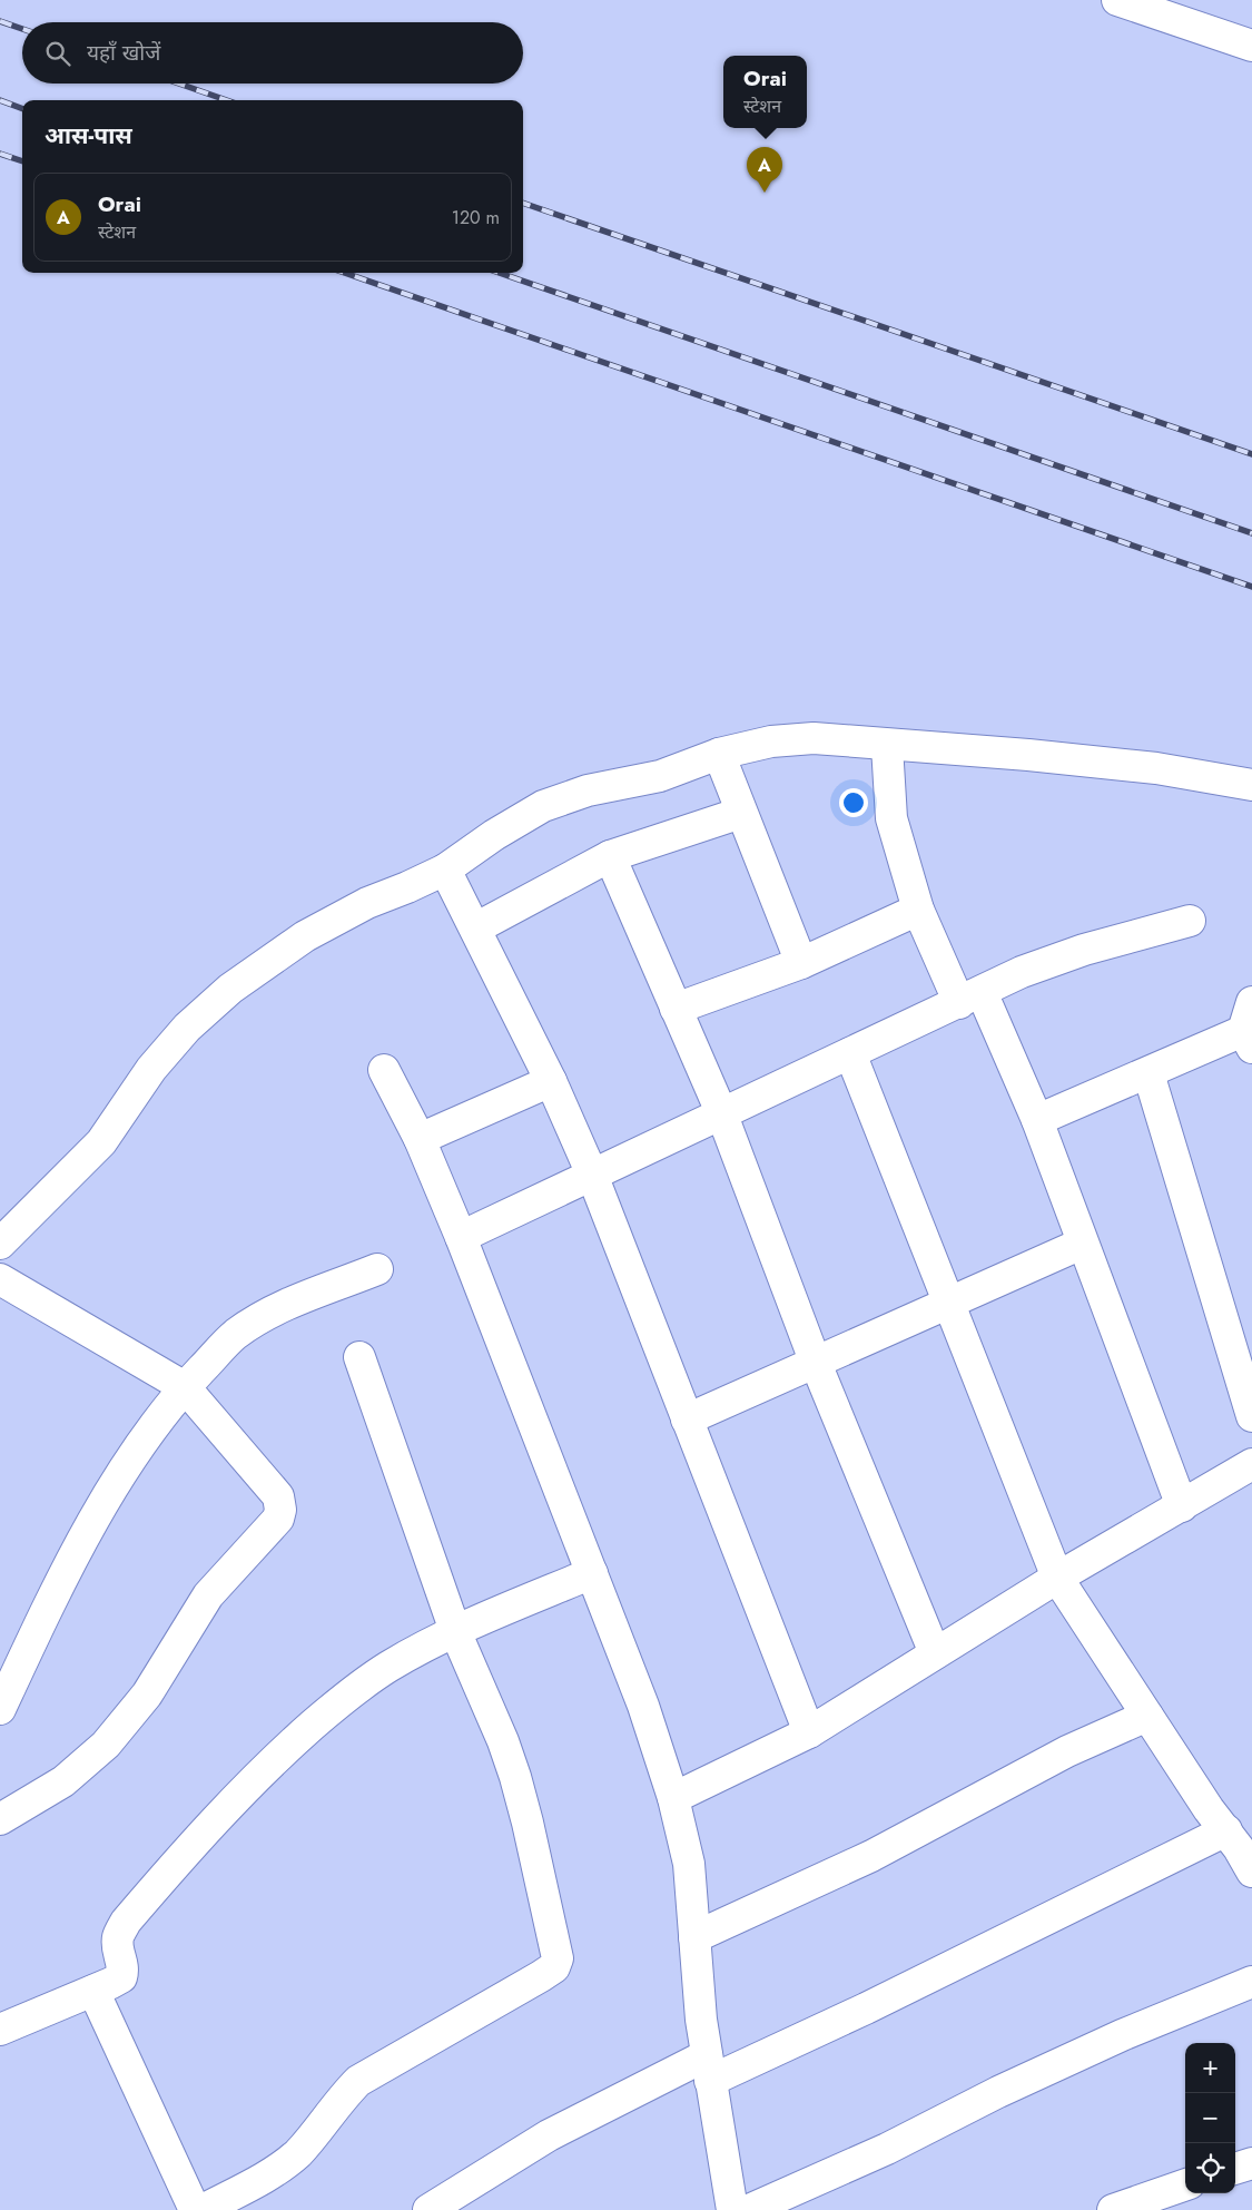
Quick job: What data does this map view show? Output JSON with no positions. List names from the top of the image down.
{
  "page": {
    "search": "यहाँ खोजें",
    "popup": ["Orai", "स्टेशन"],
    "heading": "आस-पास",
    "pins": "A",
    "list": [
      {
        "mark": "A",
        "name": "Orai",
        "note": "स्टेशन",
        "value": "120 m"
      }
    ],
    "map_buttons": ["+", "−"]
  }
}
